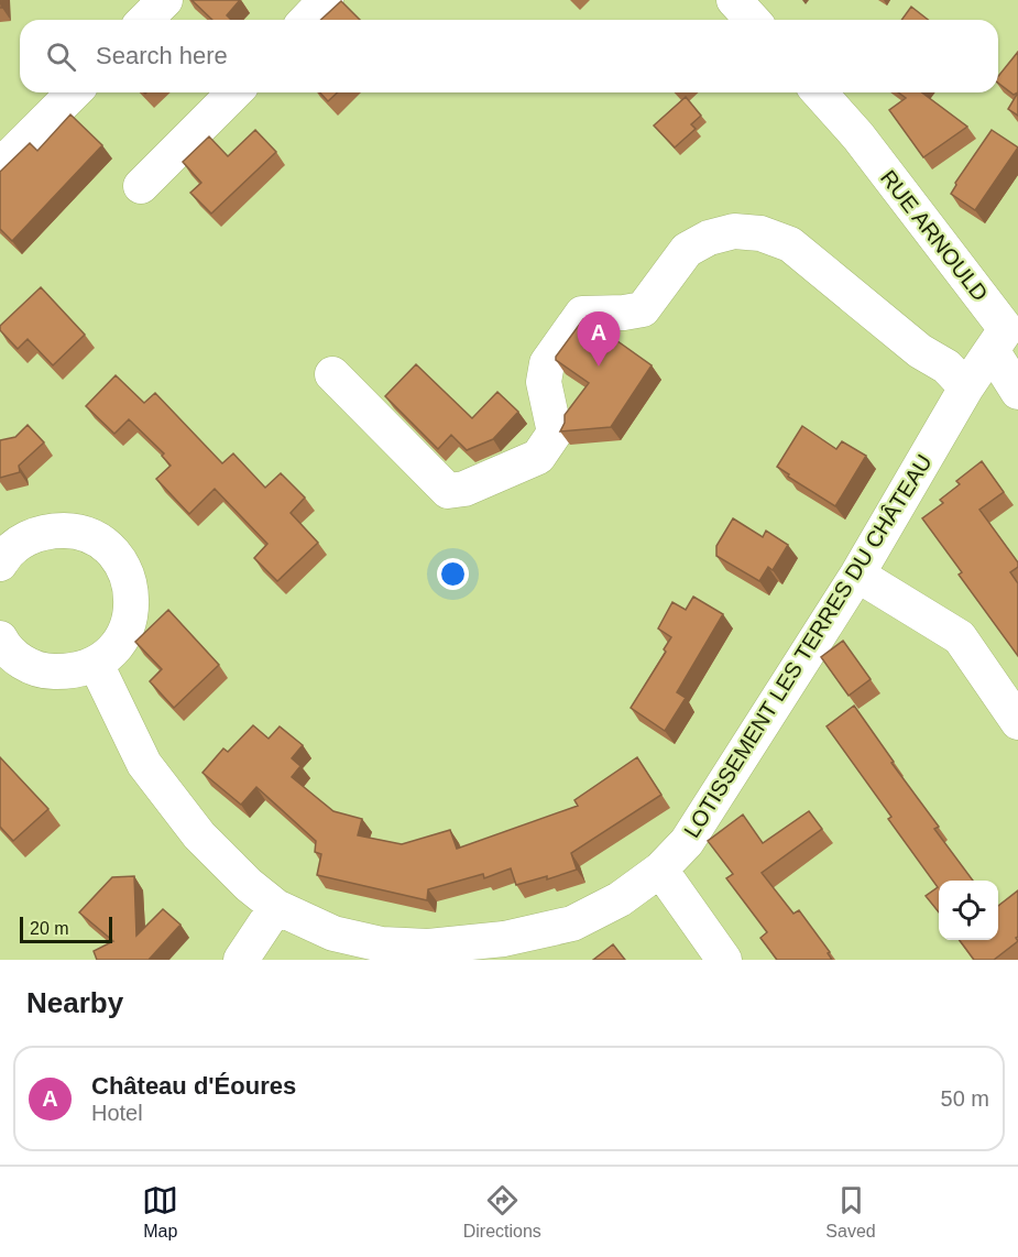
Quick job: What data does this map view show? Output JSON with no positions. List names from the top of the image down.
{
  "streets": {
    "street": ["RUE ARNOULD", "LOTISSEMENT LES TERRES DU CHÂTEAU"]
  },
  "crossings": [
    ["RUE ARNOULD", "LOTISSEMENT LES TERRES DU CHÂTEAU"]
  ],
  "scale_bar": "20 m",
  "page": {
    "search": "Search here",
    "pins": "A",
    "scale": "20 m",
    "heading": "Nearby",
    "list": [
      {
        "mark": "A",
        "name": "Château d'Éoures",
        "note": "Hotel",
        "value": "50 m"
      }
    ],
    "nav": ["Map", "Directions", "Saved"]
  }
}
